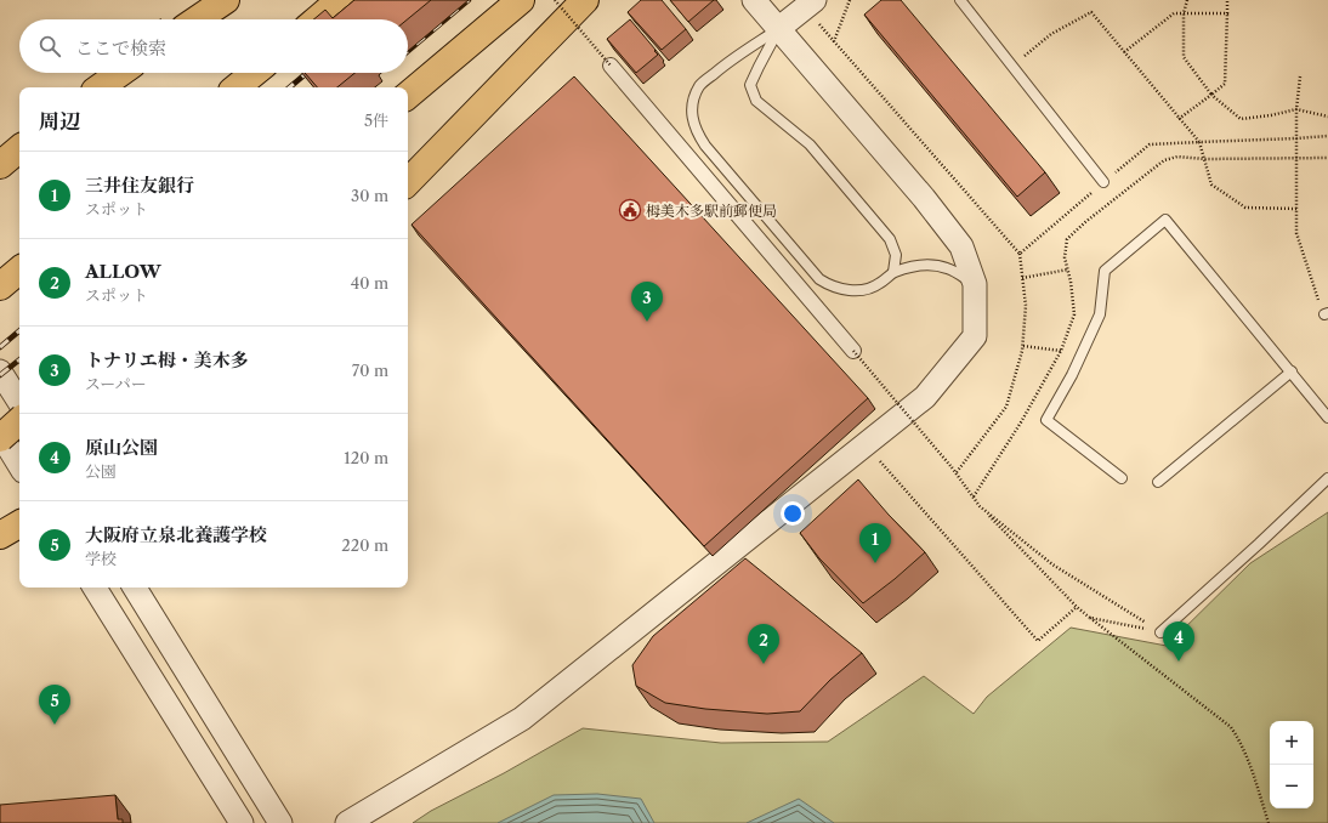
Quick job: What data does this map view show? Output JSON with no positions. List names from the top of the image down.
{
  "places": {
    "public building": ["栂美木多駅前郵便局"]
  },
  "page": {
    "search": "ここで検索",
    "heading": ["周辺", "5件"],
    "list": [
      {
        "mark": "1",
        "name": "三井住友銀行",
        "note": "スポット",
        "value": "30 m"
      },
      {
        "mark": "2",
        "name": "ALLOW",
        "note": "スポット",
        "value": "40 m"
      },
      {
        "mark": "3",
        "name": "トナリエ栂・美木多",
        "note": "スーパー",
        "value": "70 m"
      },
      {
        "mark": "4",
        "name": "原山公園",
        "note": "公園",
        "value": "120 m"
      },
      {
        "mark": "5",
        "name": "大阪府立泉北養護学校",
        "note": "学校",
        "value": "220 m"
      }
    ],
    "pins": [
      "3",
      "1",
      "4",
      "2",
      "5"
    ],
    "map_buttons": ["+", "−"]
  }
}
